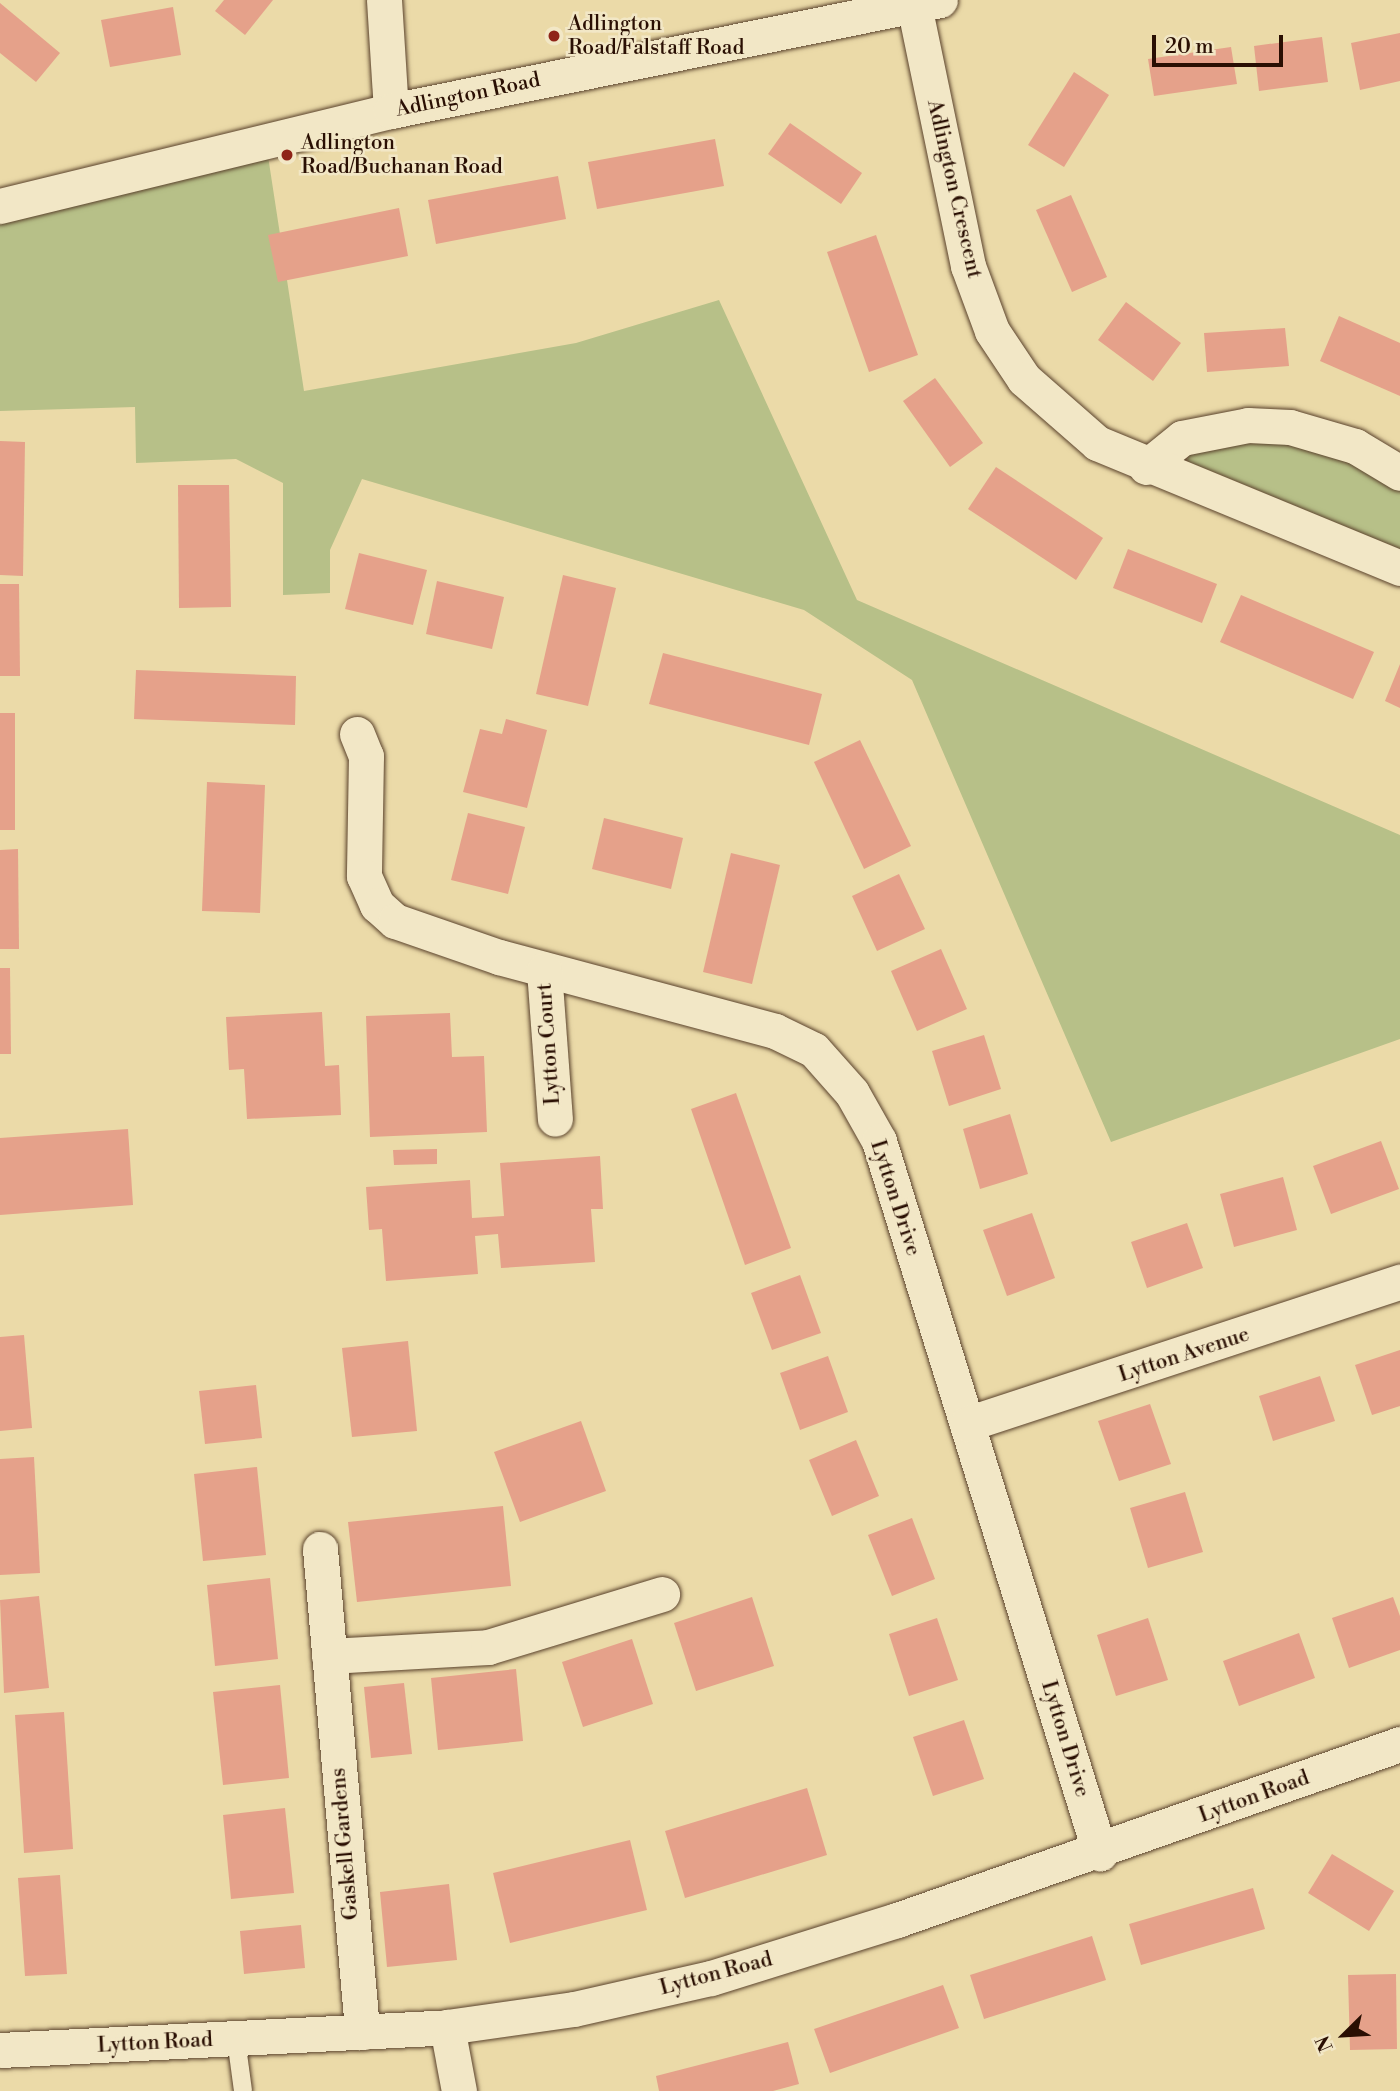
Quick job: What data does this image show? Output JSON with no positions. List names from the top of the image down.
{
  "streets": {
    "street": [
      "Adlington Road",
      "Adlington Crescent",
      "Lytton Court",
      "Lytton Drive",
      "Lytton Avenue",
      "Lytton Road",
      "Gaskell Gardens"
    ]
  },
  "crossings": [
    ["Adlington Road", "Adlington Crescent"],
    ["Lytton Court", "Lytton Drive"],
    ["Lytton Drive", "Lytton Avenue"],
    ["Lytton Drive", "Lytton Road"],
    ["Lytton Road", "Gaskell Gardens"]
  ],
  "places": ["Adlington Road/Falstaff Road", "Adlington Road/Buchanan Road"],
  "scale_bar": "20 m",
  "north": "bottom left"
}
